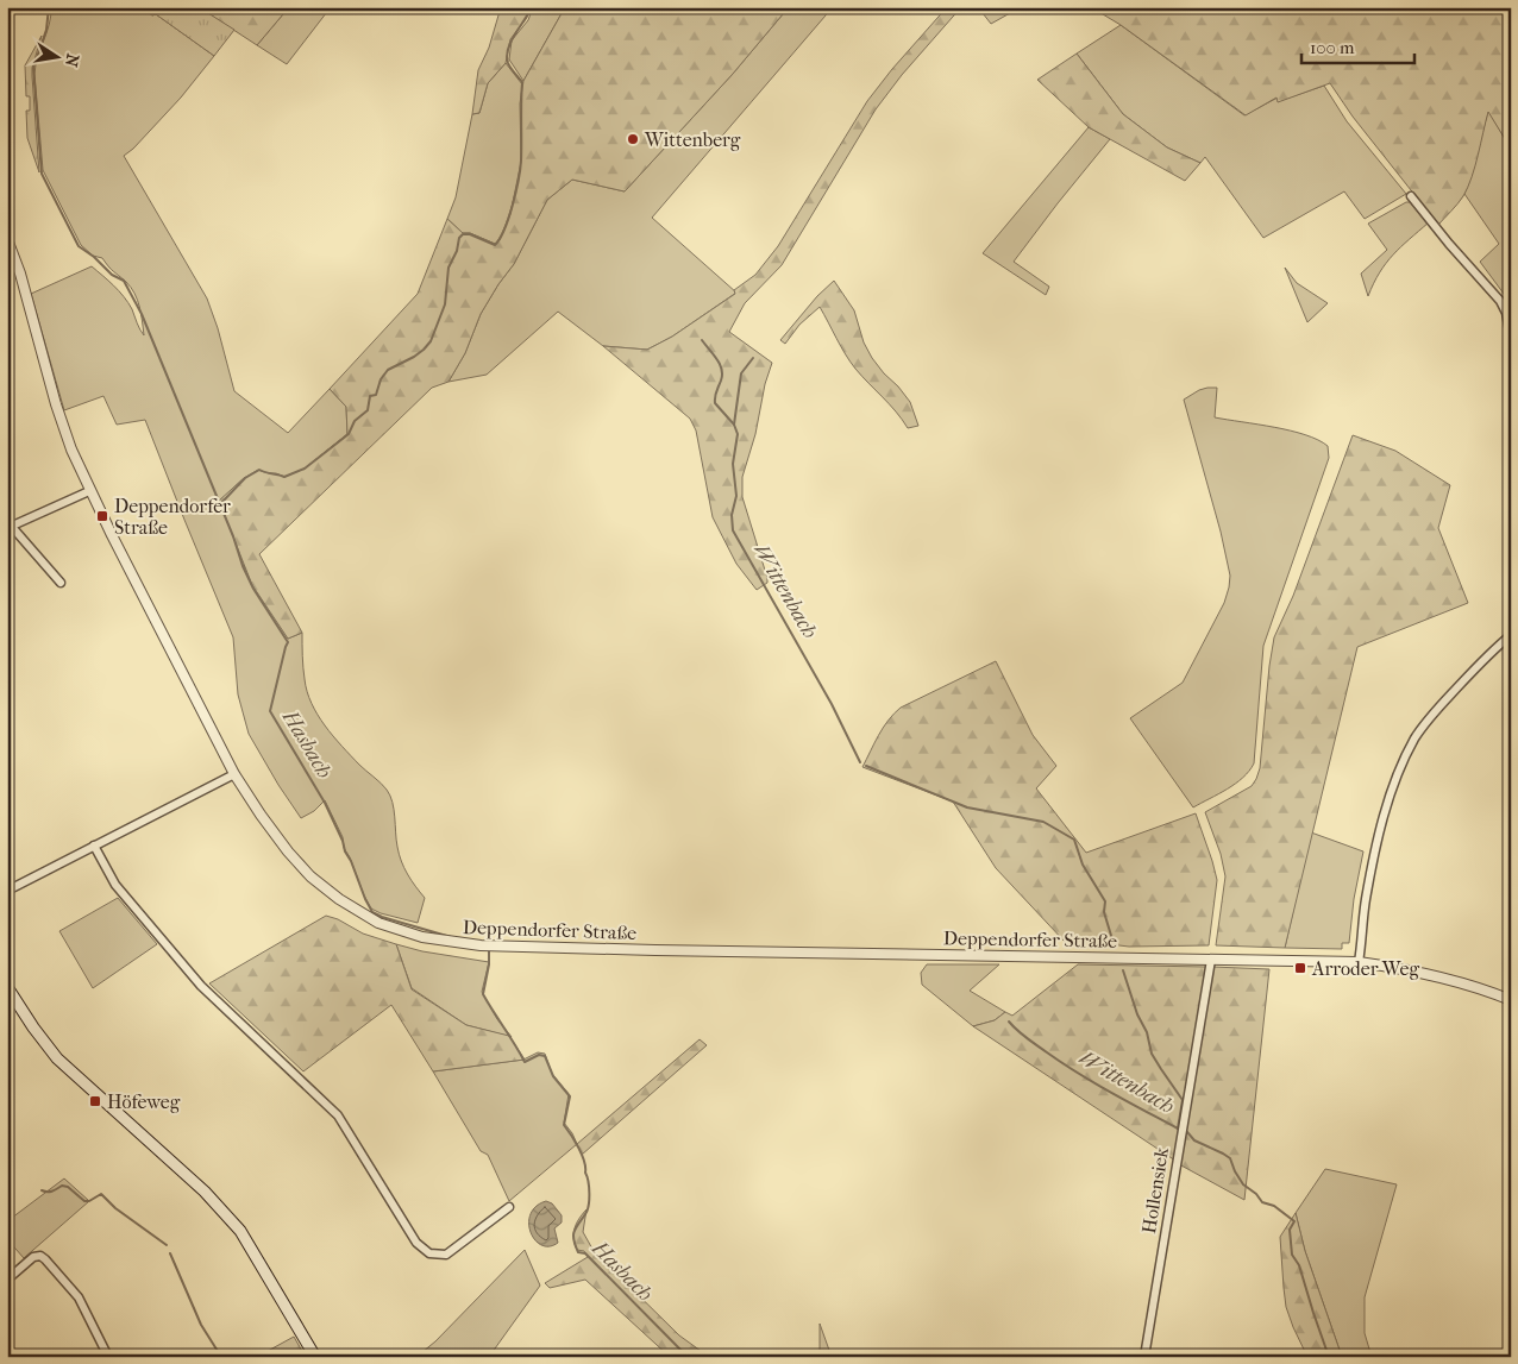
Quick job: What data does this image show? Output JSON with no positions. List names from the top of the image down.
{
  "streets": {
    "street": ["Deppendorfer Straße", "Hollensiek"]
  },
  "crossings": [
    ["Deppendorfer Straße", "Hollensiek"]
  ],
  "water": ["Wittenbach", "Hasbach"],
  "places": {
    "other": ["Wittenberg"],
    "transit": ["Deppendorfer Straße", "Arroder Weg", "Höfeweg"]
  },
  "scale_bar": "100 m",
  "north": "right"
}
